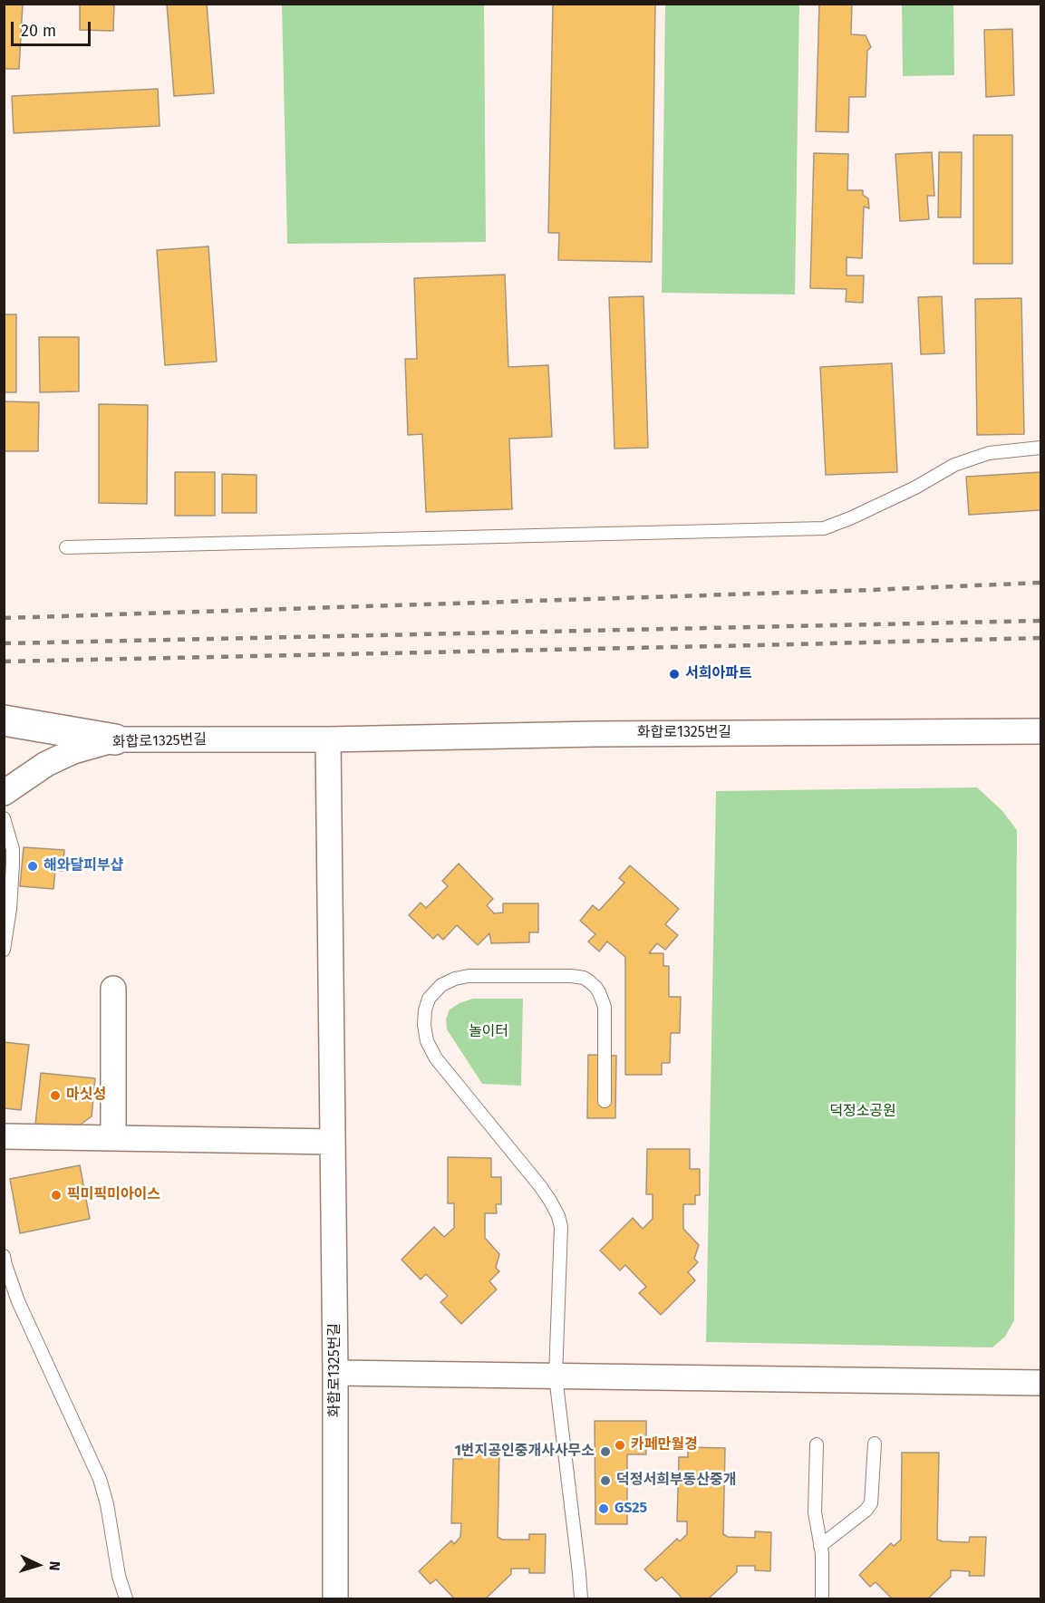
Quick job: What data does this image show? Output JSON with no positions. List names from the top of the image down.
{
  "streets": {
    "street": ["화합로1325번길"]
  },
  "parks": ["놀이터", "덕정소공원"],
  "places": [
    "서희아파트",
    "해와달피부샵",
    "마싯성",
    "픽미픽미아이스",
    "카페만월경",
    "1번지공인중개사사무소",
    "덕정서희부동산중개",
    "GS25"
  ],
  "scale_bar": "20 m",
  "north": "right"
}
